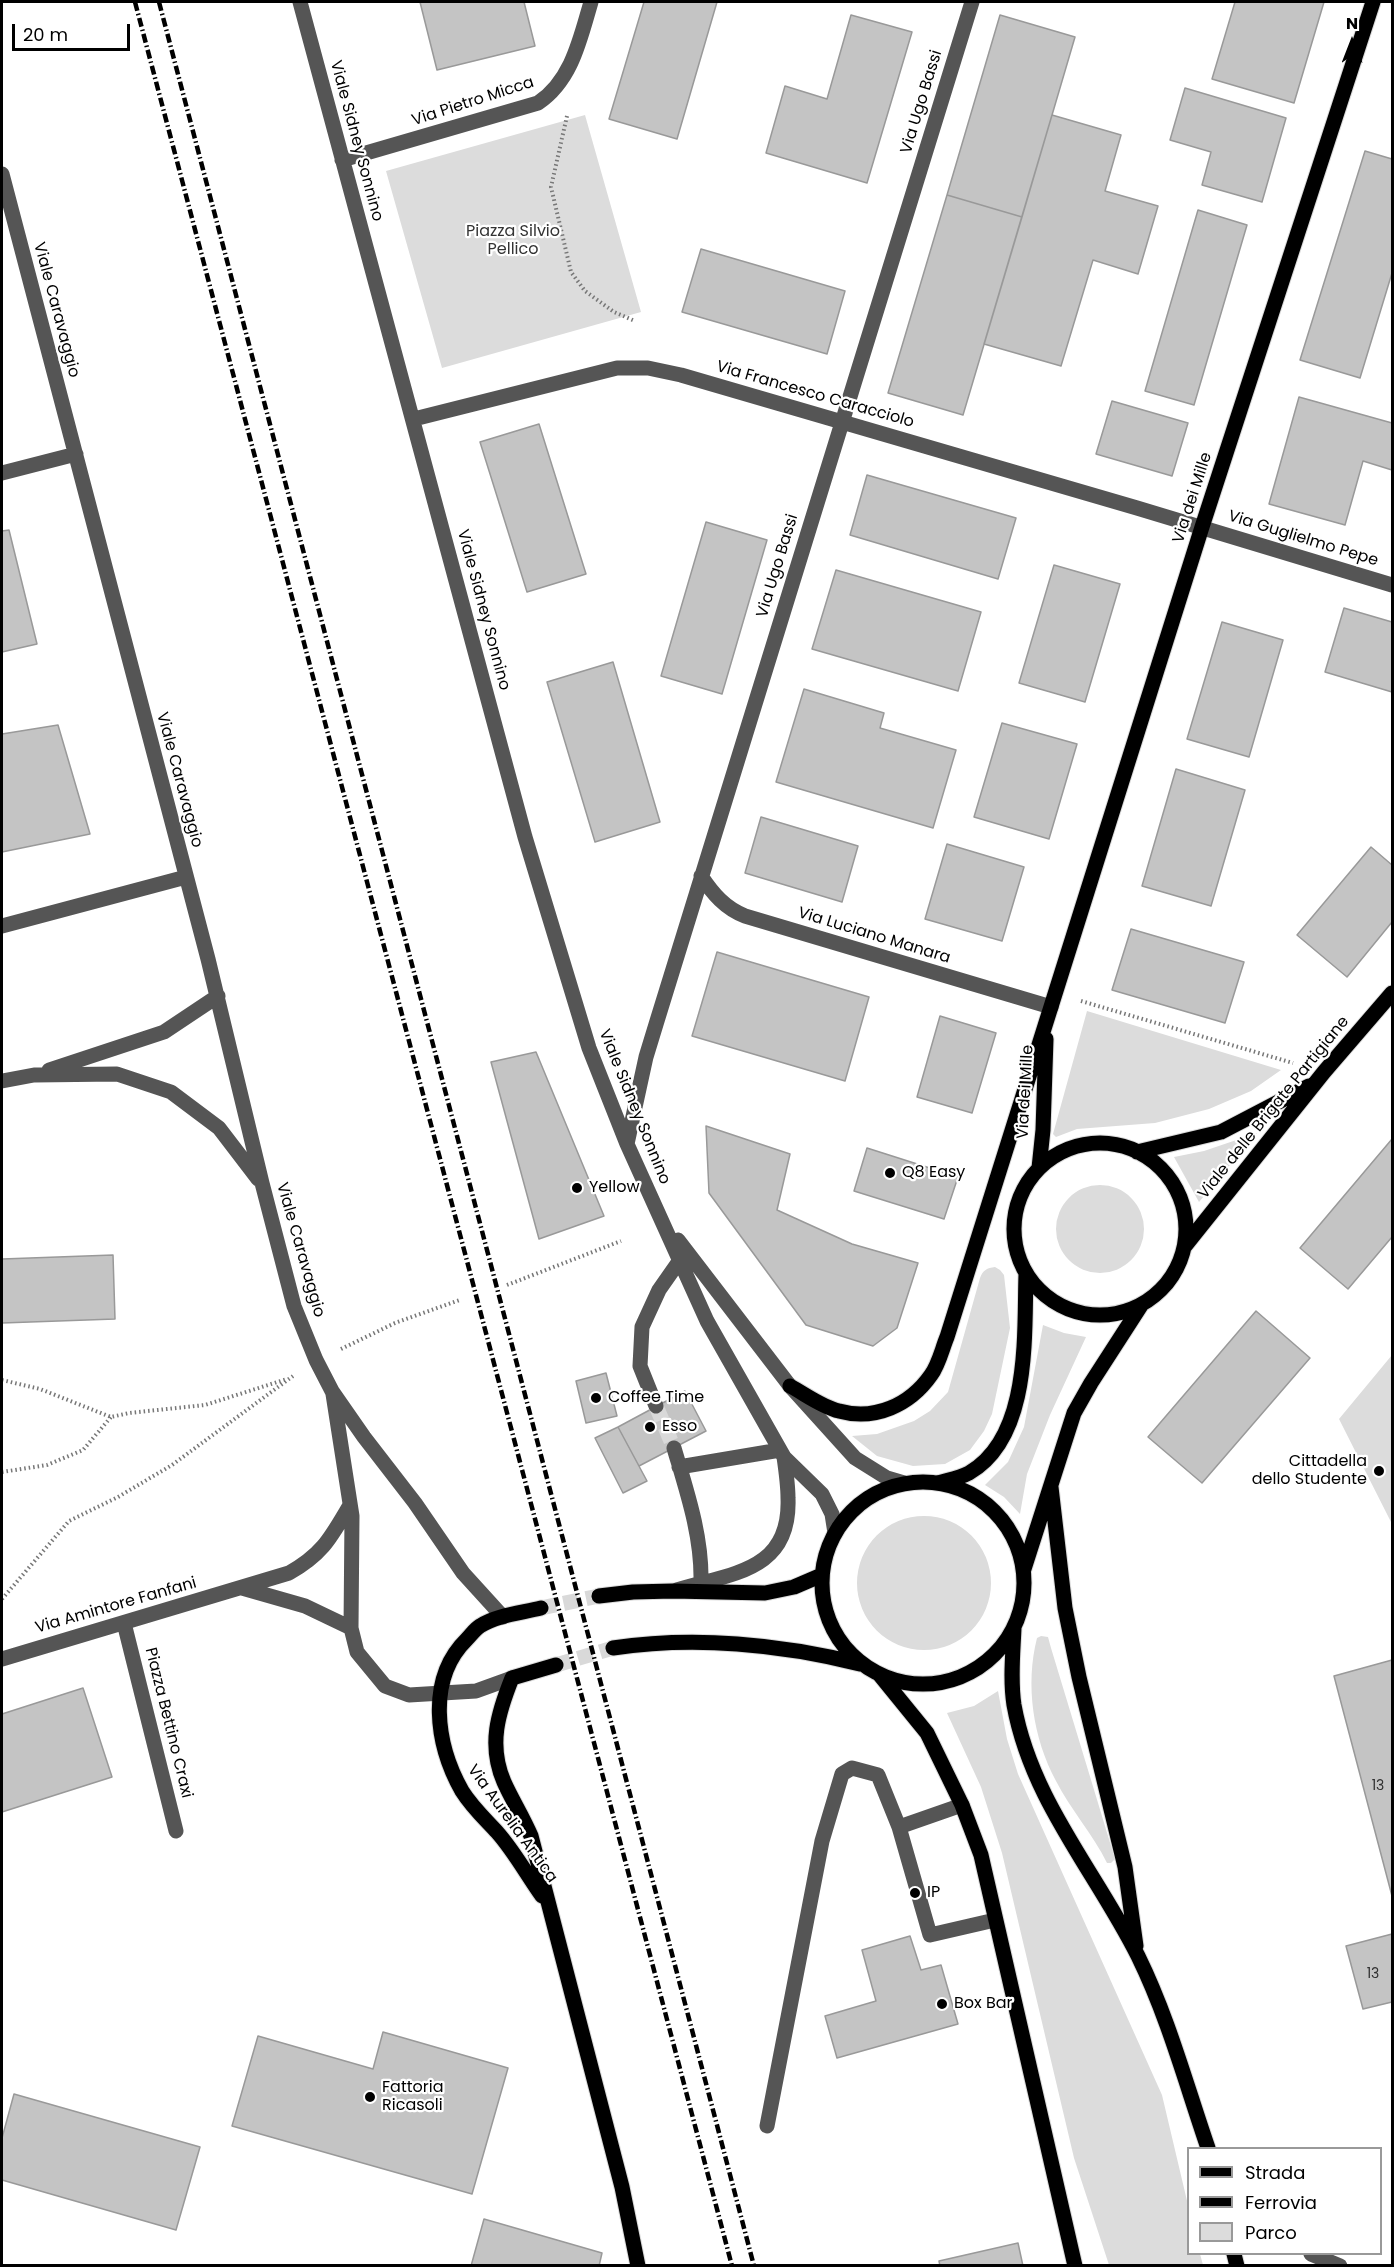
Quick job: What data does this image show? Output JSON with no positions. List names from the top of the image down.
{
  "streets": {
    "main road": ["Via dei Mille", "Viale delle Brigate Partigiane", "Via Aurelia Antica"],
    "street": [
      "Via Pietro Micca",
      "Via Ugo Bassi",
      "Viale Sidney Sonnino",
      "Viale Caravaggio",
      "Via Francesco Caracciolo",
      "Via Guglielmo Pepe",
      "Via Luciano Manara",
      "Via Amintore Fanfani",
      "Piazza Bettino Craxi"
    ]
  },
  "crossings": [
    ["Via Pietro Micca", "Viale Sidney Sonnino"],
    ["Via Ugo Bassi", "Viale Sidney Sonnino"],
    ["Via Ugo Bassi", "Via Francesco Caracciolo"],
    ["Via Ugo Bassi", "Via Luciano Manara"],
    ["Viale Sidney Sonnino", "Via Francesco Caracciolo"],
    ["Viale Caravaggio", "Via Amintore Fanfani"],
    ["Viale Caravaggio", "Via Aurelia Antica"],
    ["Via Francesco Caracciolo", "Via dei Mille"],
    ["Via Francesco Caracciolo", "Via Guglielmo Pepe"],
    ["Via dei Mille", "Via Guglielmo Pepe"],
    ["Via dei Mille", "Via Luciano Manara"],
    ["Via dei Mille", "Viale delle Brigate Partigiane"],
    ["Via Amintore Fanfani", "Piazza Bettino Craxi"]
  ],
  "parks": ["Piazza Silvio Pellico"],
  "places": [
    "Q8 Easy",
    "Yellow",
    "Coffee Time",
    "Esso",
    "Cittadella dello Studente",
    "IP",
    "Box Bar",
    "Fattoria Ricasoli"
  ],
  "house_numbers": ["13", "13"],
  "legend": ["Strada", "Ferrovia", "Parco"],
  "scale_bar": "20 m",
  "north": "top"
}
